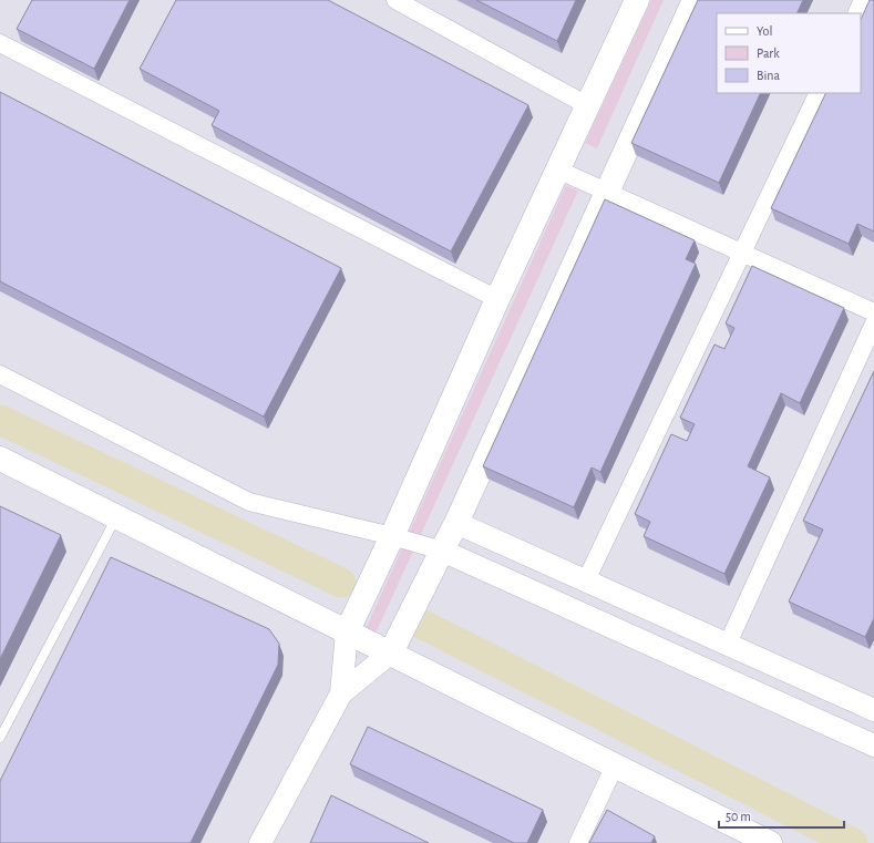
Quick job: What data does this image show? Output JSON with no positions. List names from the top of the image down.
{
  "legend": ["Yol", "Park", "Bina"],
  "scale_bar": "50 m"
}
